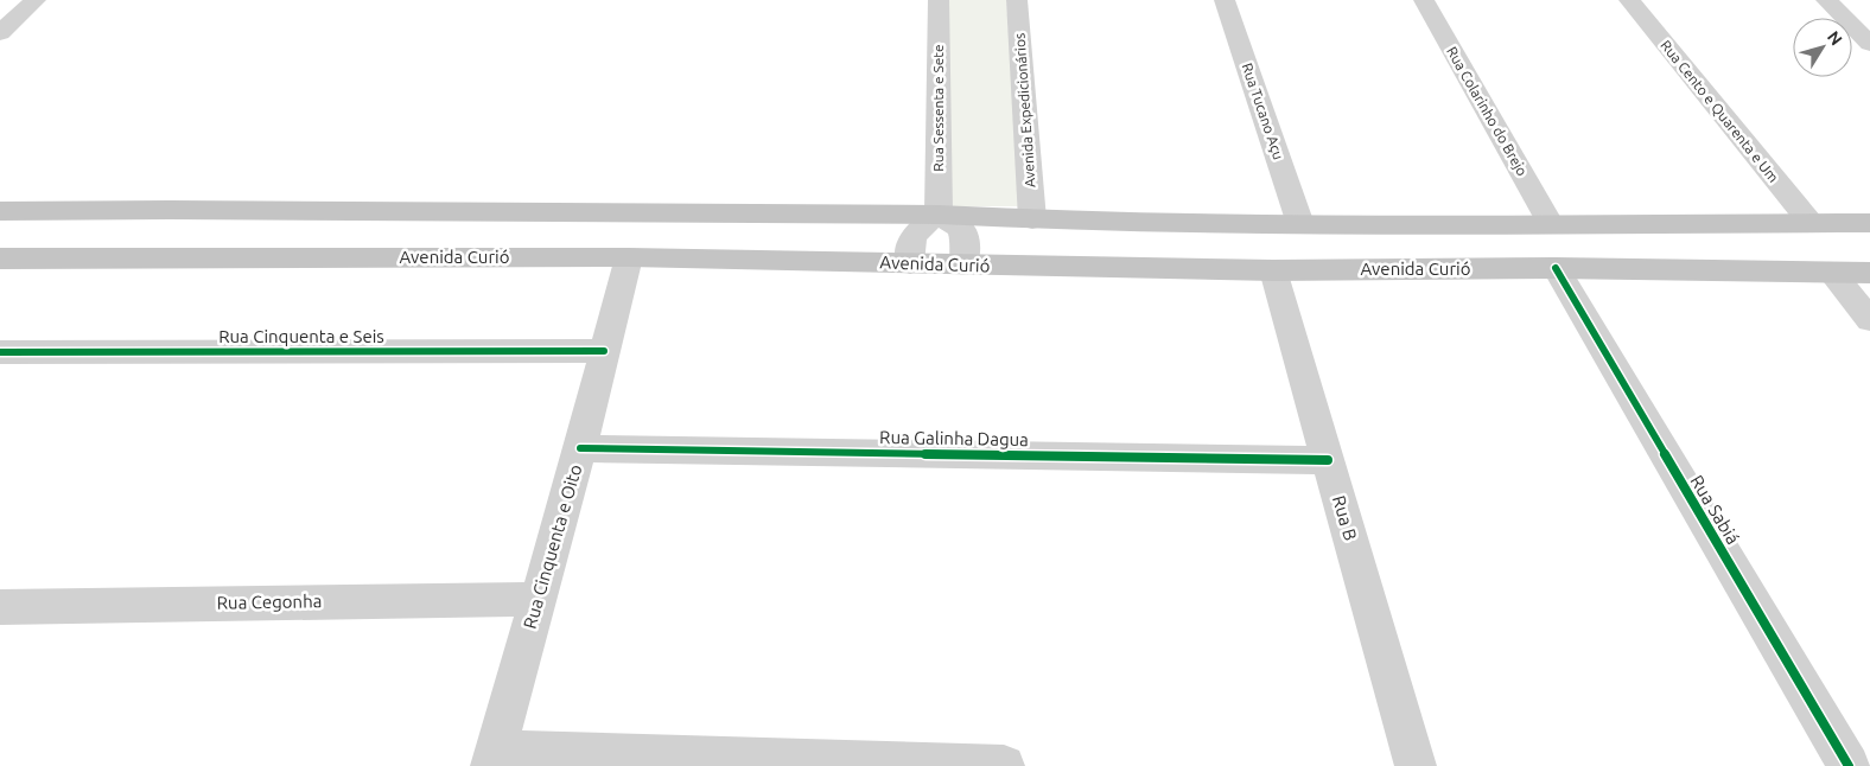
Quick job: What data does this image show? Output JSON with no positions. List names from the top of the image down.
{
  "streets": {
    "main road": ["Avenida Curió"],
    "street": [
      "Rua Sessenta e Sete",
      "Avenida Expedicionários",
      "Rua Tucano Açu",
      "Rua Colarinho do Brejo",
      "Rua Cento e Quarenta e Um",
      "Rua Cinquenta e Seis",
      "Rua Galinha Dagua",
      "Rua Sabiá",
      "Rua B",
      "Rua Cinquenta e Oito",
      "Rua Cegonha"
    ]
  },
  "crossings": [
    ["Avenida Curió", "Rua Sabiá"],
    ["Avenida Curió", "Rua B"],
    ["Avenida Curió", "Rua Cinquenta e Oito"],
    ["Rua Cinquenta e Seis", "Rua Cinquenta e Oito"],
    ["Rua Galinha Dagua", "Rua B"],
    ["Rua Galinha Dagua", "Rua Cinquenta e Oito"],
    ["Rua Cinquenta e Oito", "Rua Cegonha"]
  ],
  "north": "top right"
}
